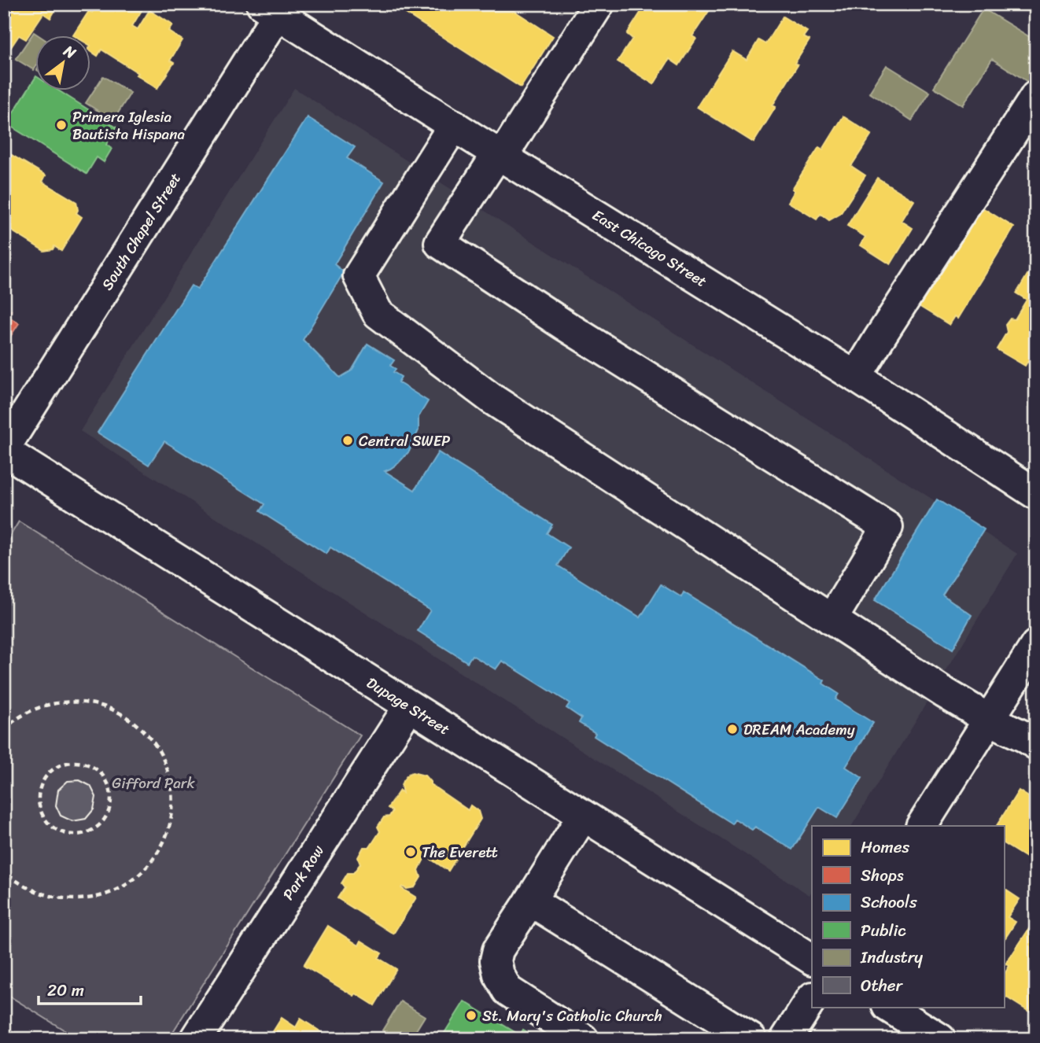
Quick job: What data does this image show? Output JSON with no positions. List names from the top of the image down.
{
  "streets": {
    "street": [
      "South Chapel Street",
      "East Chicago Street",
      "Dupage Street",
      "Park Row"
    ]
  },
  "crossings": [
    ["South Chapel Street", "East Chicago Street"],
    ["South Chapel Street", "Dupage Street"],
    ["Dupage Street", "Park Row"]
  ],
  "parks": ["Gifford Park"],
  "places": [
    "Primera Iglesia Bautista Hispana",
    "Central SWEP",
    "DREAM Academy",
    "The Everett",
    "St. Mary's Catholic Church"
  ],
  "legend": [
    "Homes",
    "Shops",
    "Schools",
    "Public",
    "Industry",
    "Other"
  ],
  "scale_bar": "20 m",
  "north": "top right"
}
